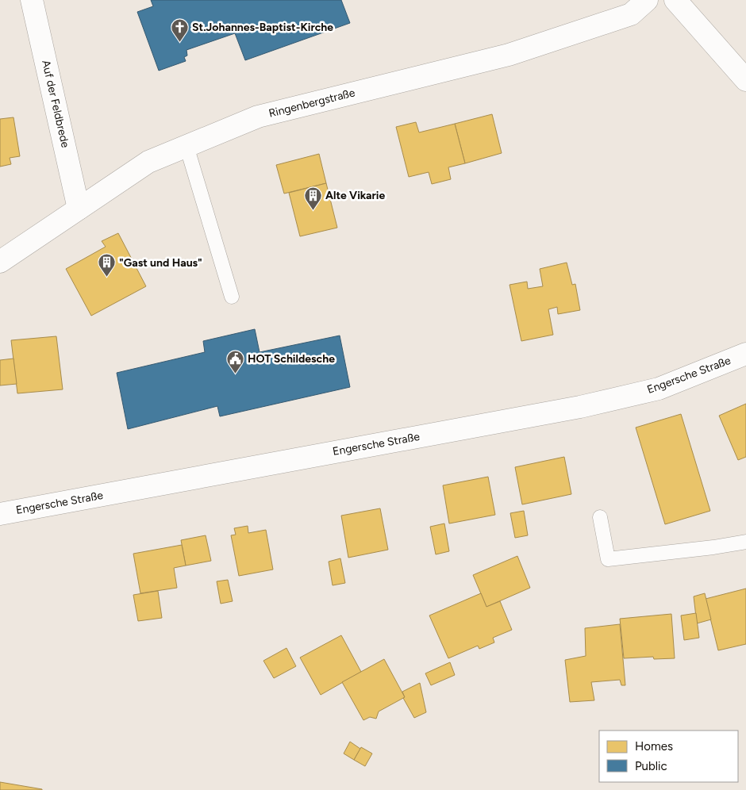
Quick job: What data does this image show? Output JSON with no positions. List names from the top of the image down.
{
  "streets": {
    "street": ["Ringenbergstraße", "Auf der Feldbrede", "Engersche Straße"]
  },
  "crossings": [
    ["Ringenbergstraße", "Auf der Feldbrede"]
  ],
  "places": {
    "church": ["St.Johannes-Baptist-Kirche"],
    "building": ["Alte Vikarie", "\"Gast und Haus\""],
    "public building": ["HOT Schildesche"]
  },
  "legend": ["Homes", "Public"]
}
